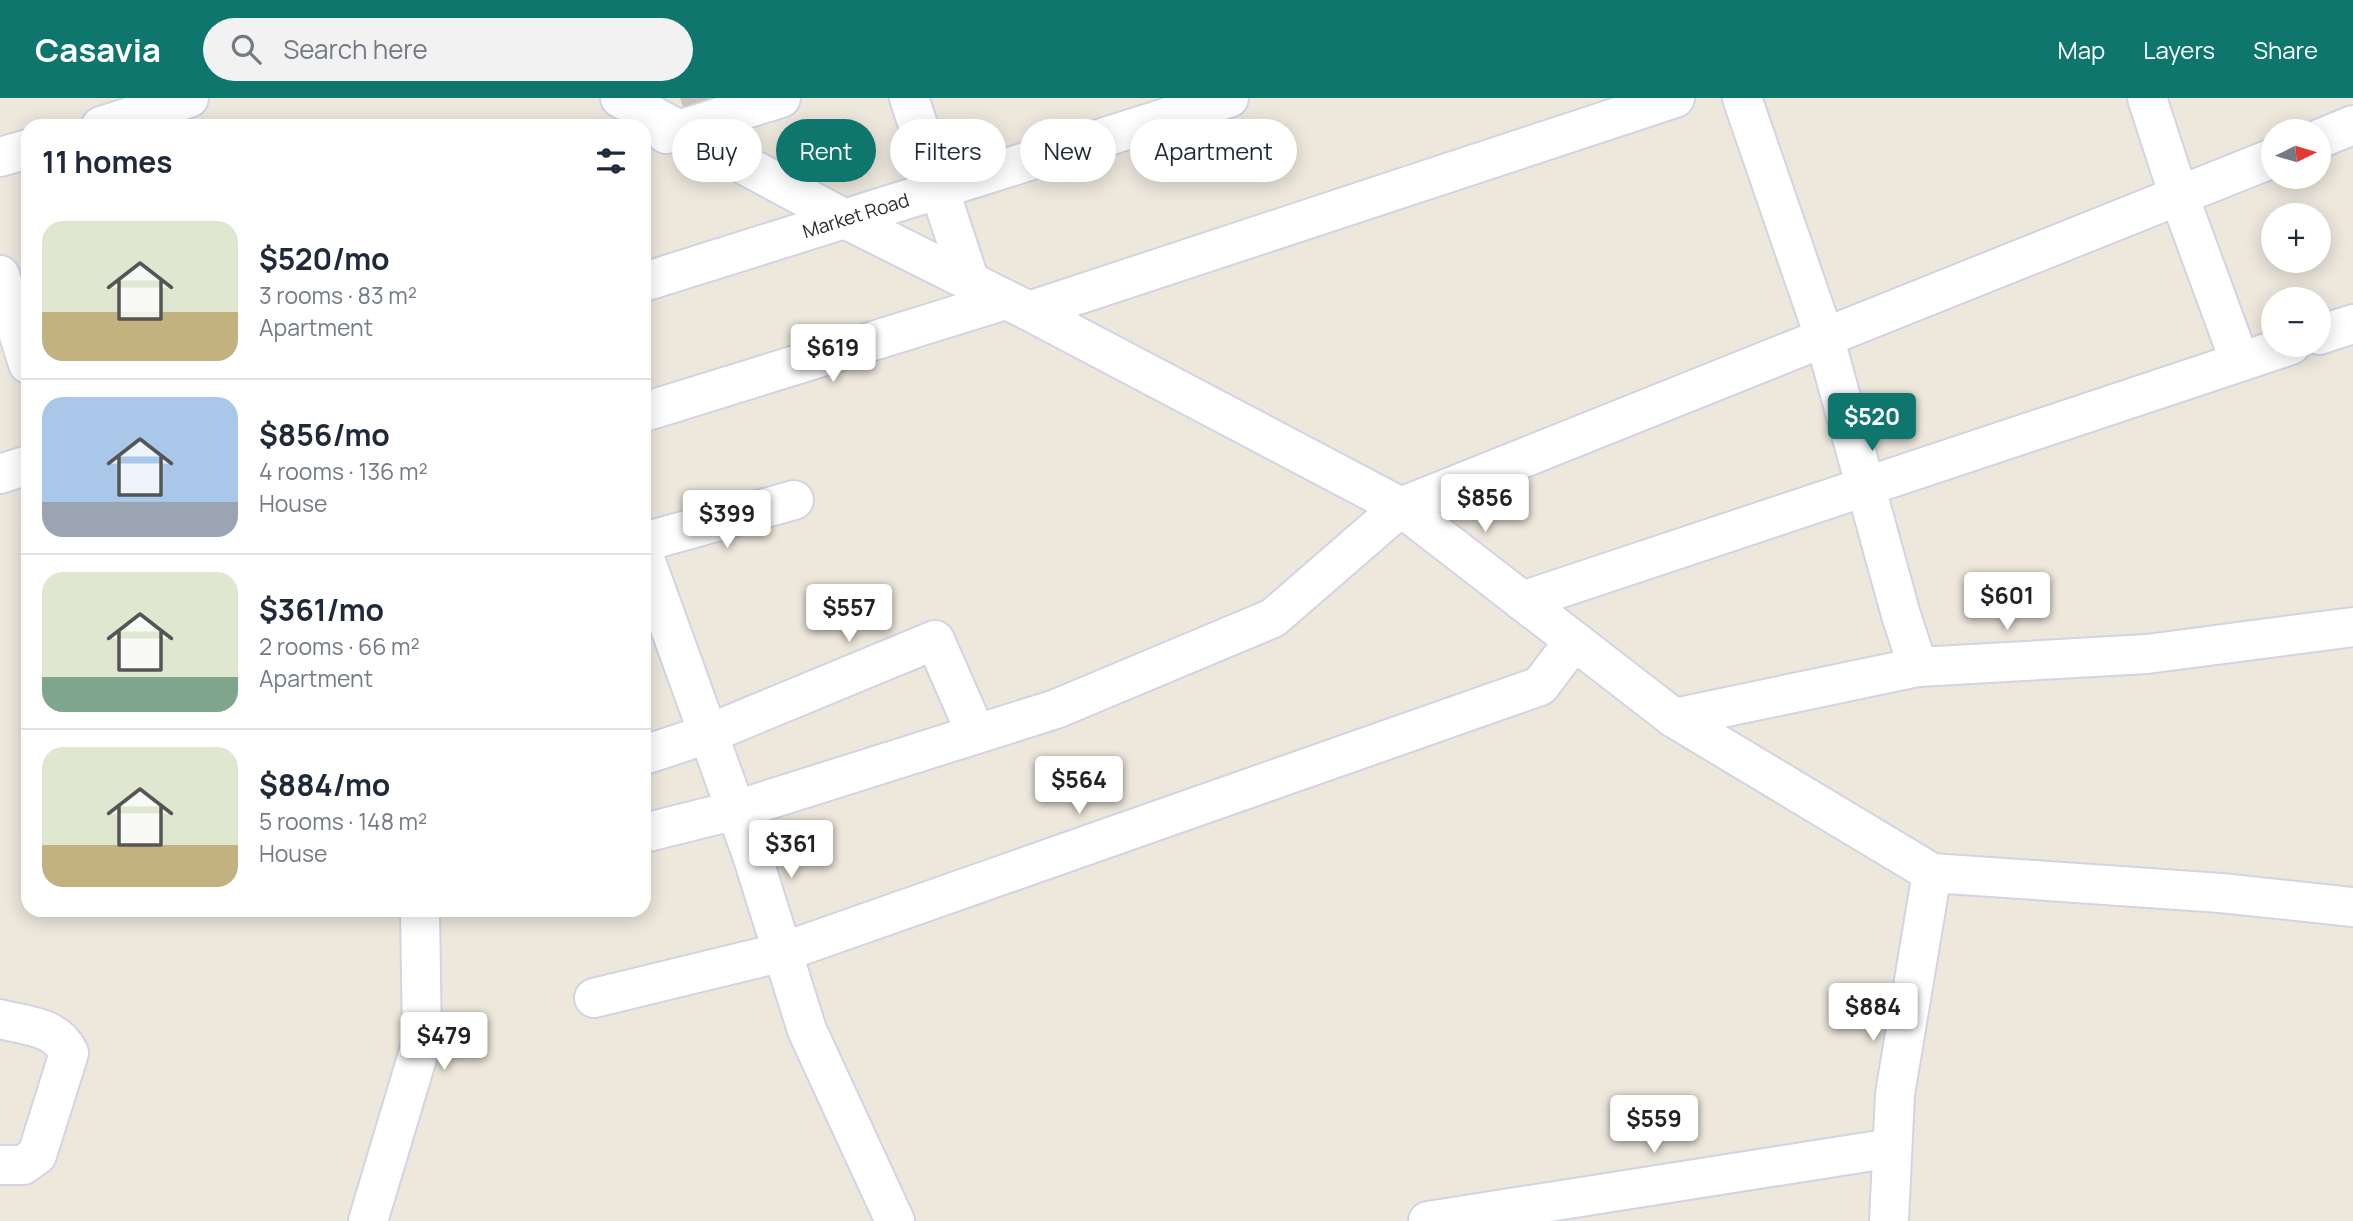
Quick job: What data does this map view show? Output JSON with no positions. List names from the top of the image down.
{
  "streets": {
    "street": ["Market Road"]
  },
  "north": "right",
  "page": {
    "header": "Casavia",
    "search": "Search here",
    "nav": ["Map", "Layers", "Share"],
    "map_buttons": ["+", "−"],
    "chip": [
      "Buy",
      "Rent",
      "Filters",
      "New",
      "Apartment"
    ],
    "heading": "11 homes",
    "list": [
      {
        "name": "$520/mo",
        "note": "3 rooms · 83 m² · Apartment"
      },
      {
        "name": "$856/mo",
        "note": "4 rooms · 136 m² · House"
      },
      {
        "name": "$361/mo",
        "note": "2 rooms · 66 m² · Apartment"
      },
      {
        "name": "$884/mo",
        "note": "5 rooms · 148 m² · House"
      }
    ],
    "price": [
      "$619",
      "$520",
      "$856",
      "$399",
      "$601",
      "$557",
      "$564",
      "$361",
      "$884",
      "$479",
      "$559"
    ]
  }
}
